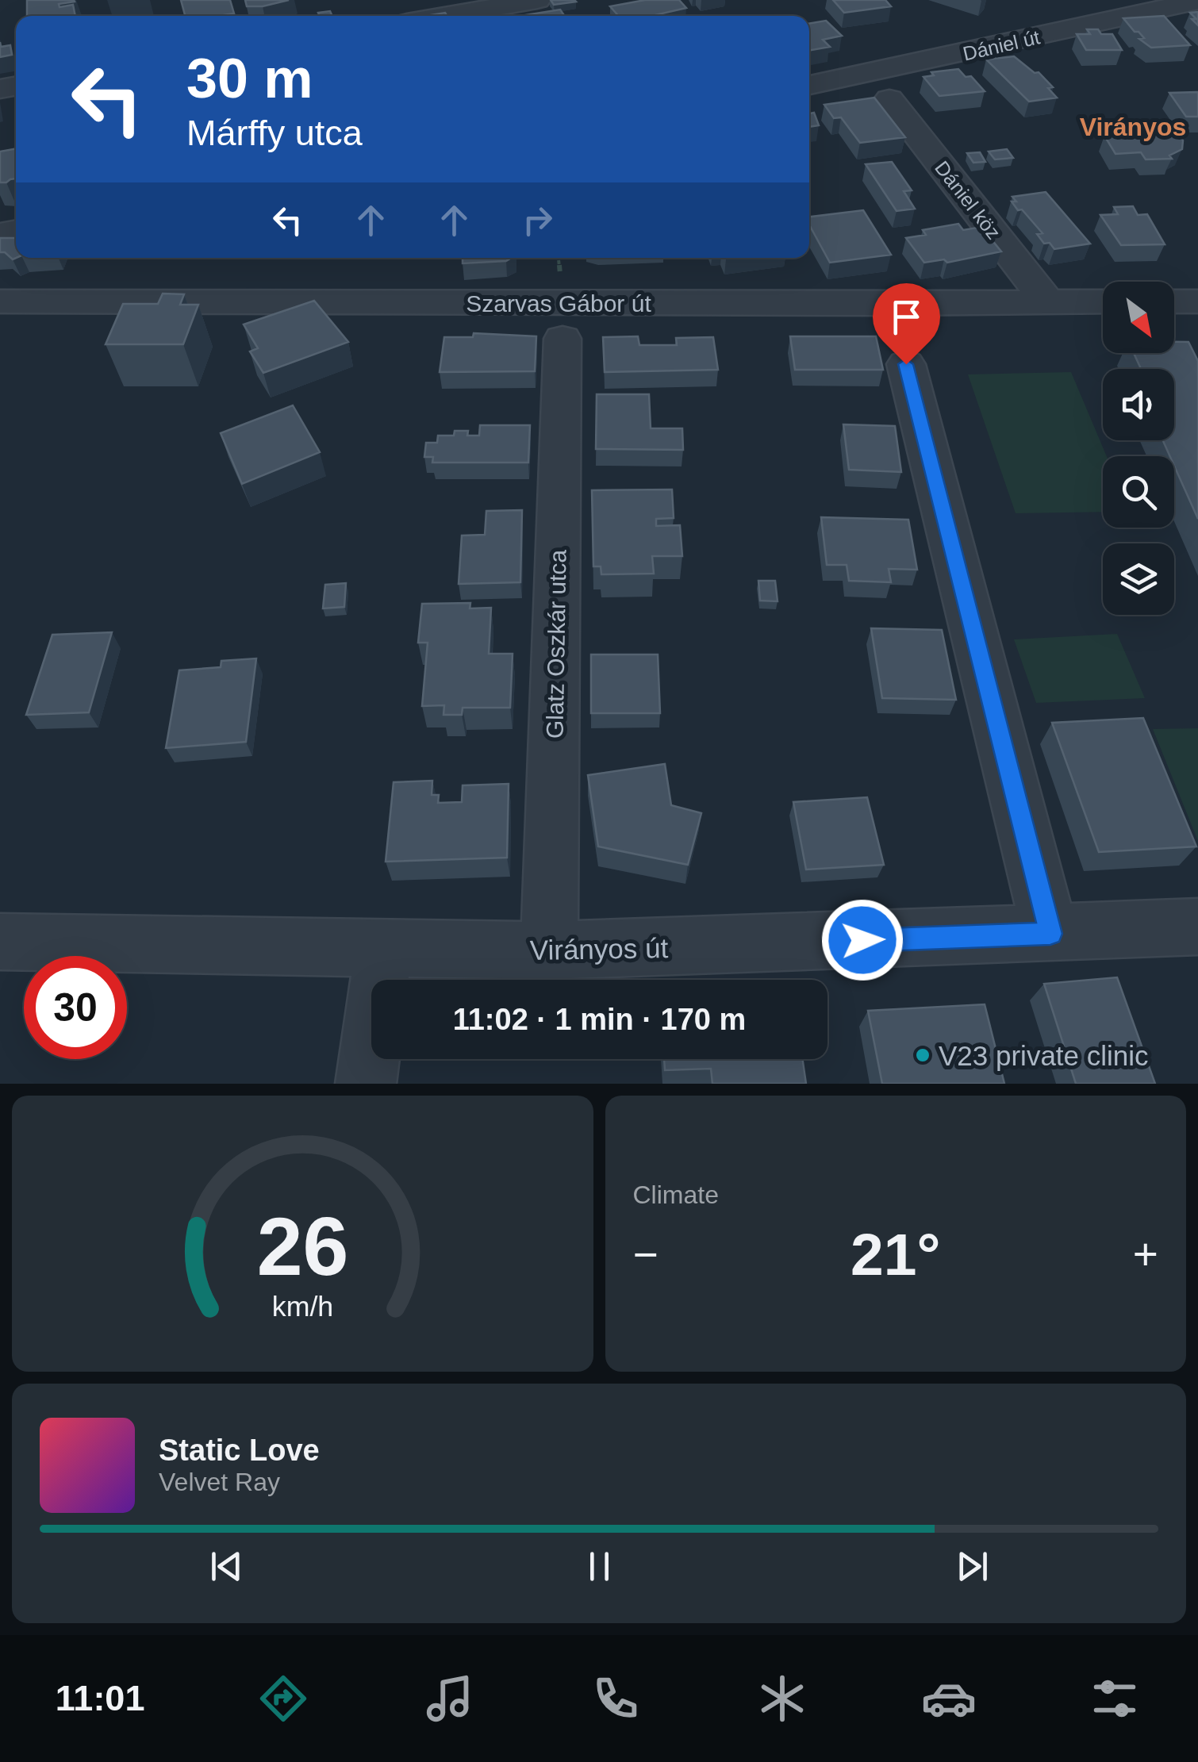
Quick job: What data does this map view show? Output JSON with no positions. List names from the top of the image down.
{
  "streets": {
    "street": [
      "Dániel út",
      "Dániel köz",
      "Szarvas Gábor út",
      "Glatz Oszkár utca",
      "Virányos út"
    ]
  },
  "crossings": [
    ["Dániel köz", "Szarvas Gábor út"],
    ["Glatz Oszkár utca", "Virányos út"]
  ],
  "districts": ["Virányos"],
  "places": ["V23 private clinic"],
  "north": "bottom right",
  "page": {
    "turn": ["30 m", "Márffy utca"],
    "limit": "30",
    "trip": "11:02 · 1 min · 170 m",
    "tile": "Climate",
    "heat": ["−", "21°", "+"],
    "song": ["Static Love", "Velvet Ray"],
    "tabs": "11:01",
    "gauge": ["26", "km/h"]
  }
}
